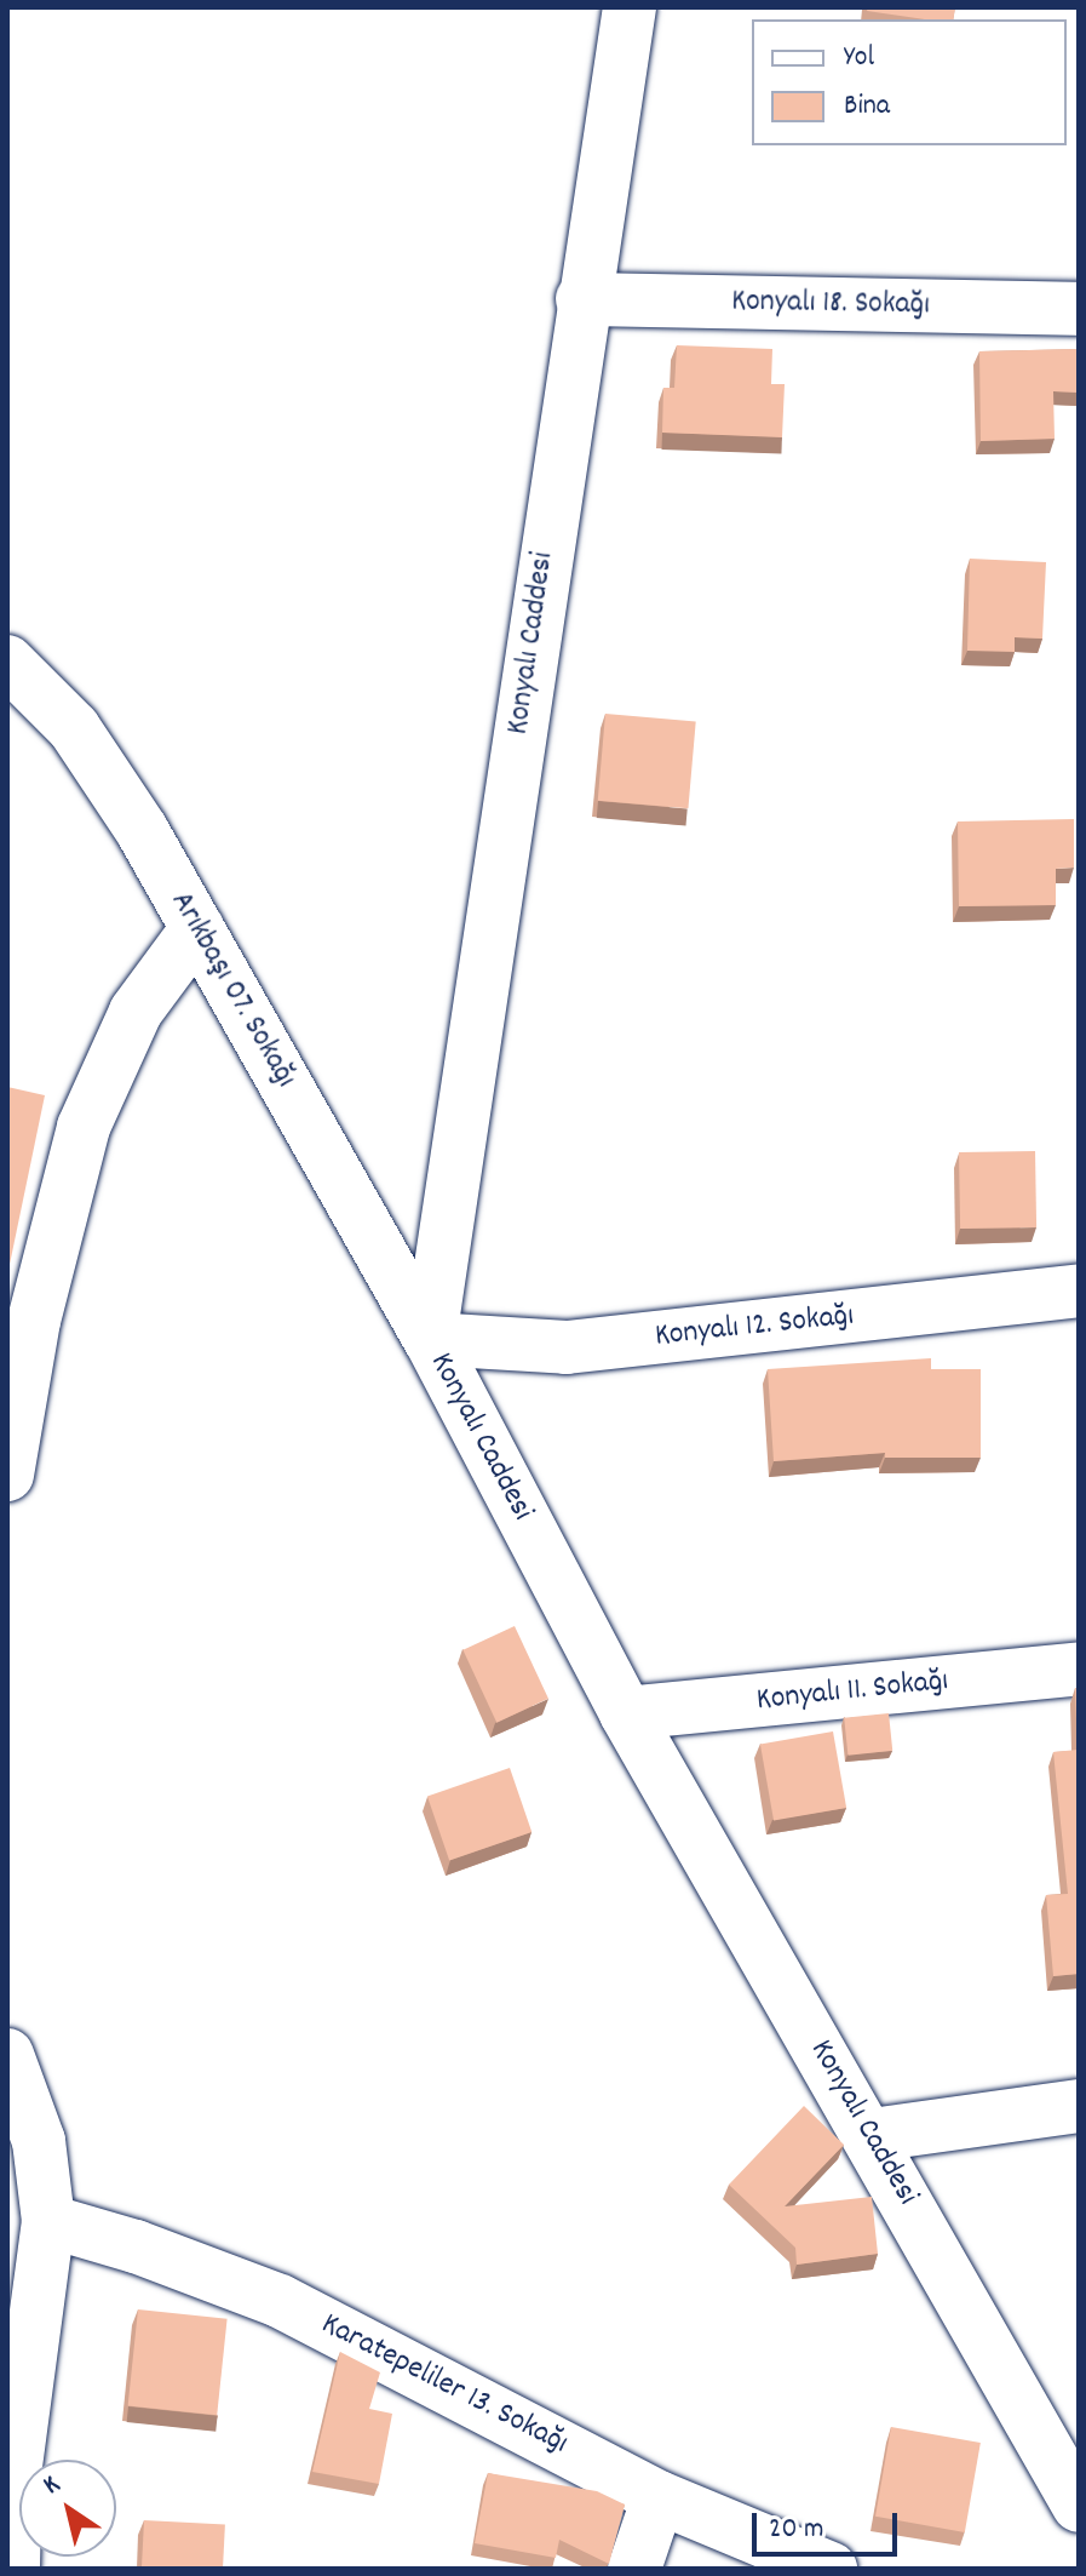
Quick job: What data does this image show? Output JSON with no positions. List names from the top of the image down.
{
  "streets": {
    "street": [
      "Konyalı 18. Sokağı",
      "Konyalı Caddesi",
      "Arıkbaşı 07. Sokağı",
      "Konyalı 12. Sokağı",
      "Konyalı 11. Sokağı",
      "Karatepeliler 13. Sokağı"
    ]
  },
  "crossings": [
    ["Konyalı 18. Sokağı", "Konyalı Caddesi"],
    ["Konyalı Caddesi", "Arıkbaşı 07. Sokağı"],
    ["Konyalı Caddesi", "Konyalı 12. Sokağı"],
    ["Konyalı Caddesi", "Konyalı 11. Sokağı"],
    ["Arıkbaşı 07. Sokağı", "Konyalı 12. Sokağı"]
  ],
  "legend": ["Yol", "Bina"],
  "scale_bar": "20 m",
  "north": "top left"
}
